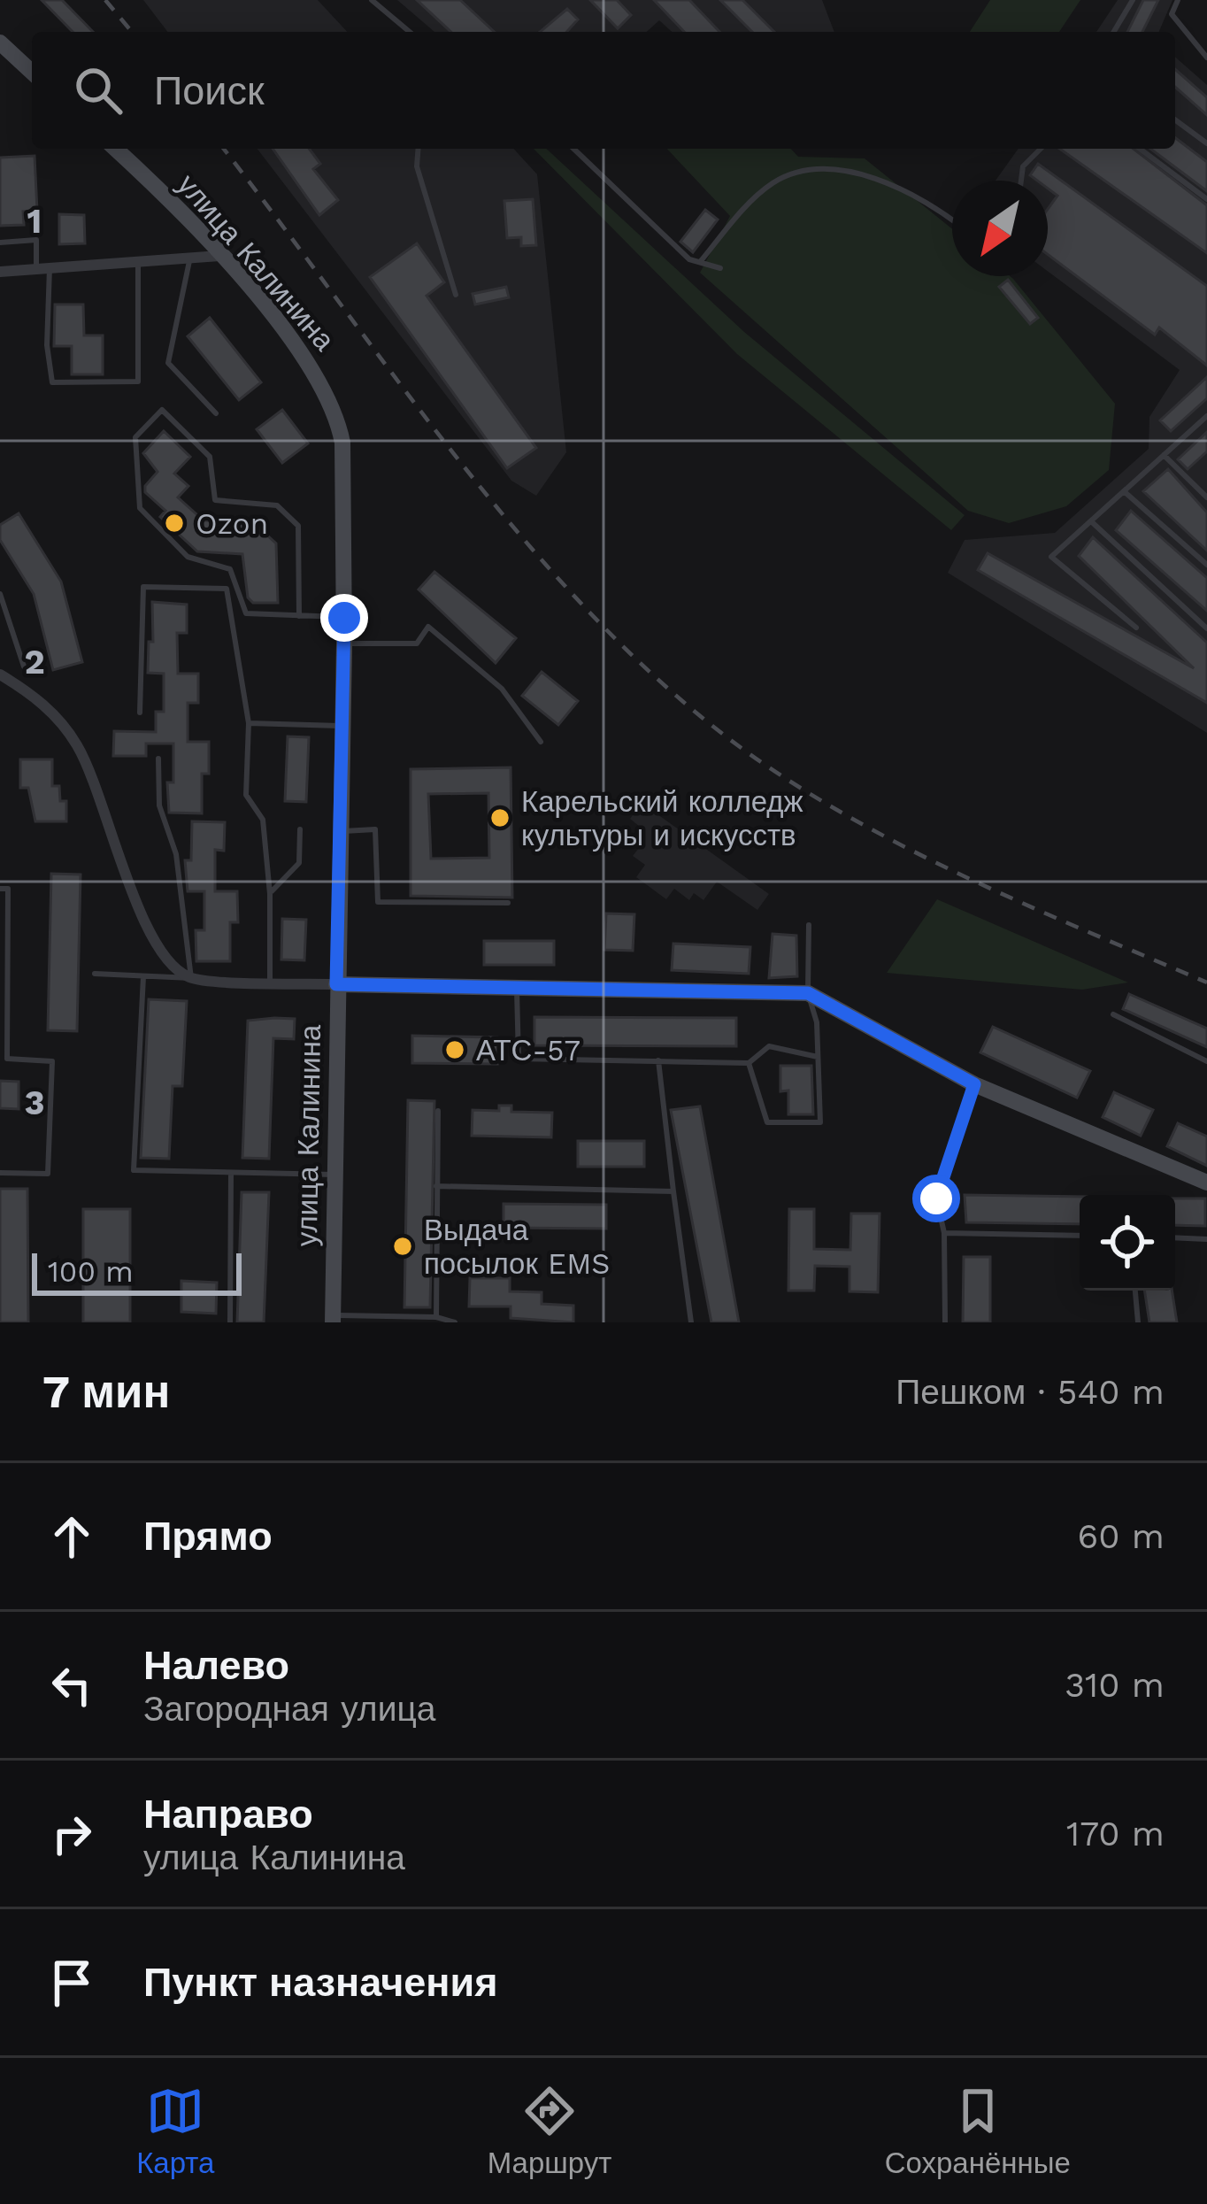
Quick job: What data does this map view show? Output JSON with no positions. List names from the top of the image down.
{
  "streets": {
    "main road": ["улица Калинина"]
  },
  "places": [
    "Ozon",
    "Карельский колледж культуры и искусств",
    "АТС-57",
    "Выдача посылок EMS"
  ],
  "scale_bar": "100 m",
  "north": "bottom left",
  "page": {
    "search": "Поиск",
    "scale": "100 m",
    "heading": ["7 мин", "Пешком · 540 m"],
    "list": [
      ["Прямо", "60 m"],
      ["Налево", "Загородная улица", "310 m"],
      ["Направо", "улица Калинина", "170 m"],
      "Пункт назначения"
    ],
    "nav": ["Карта", "Маршрут", "Сохранённые"]
  },
  "grid": {
    "rows": ["1", "2", "3"]
  }
}
